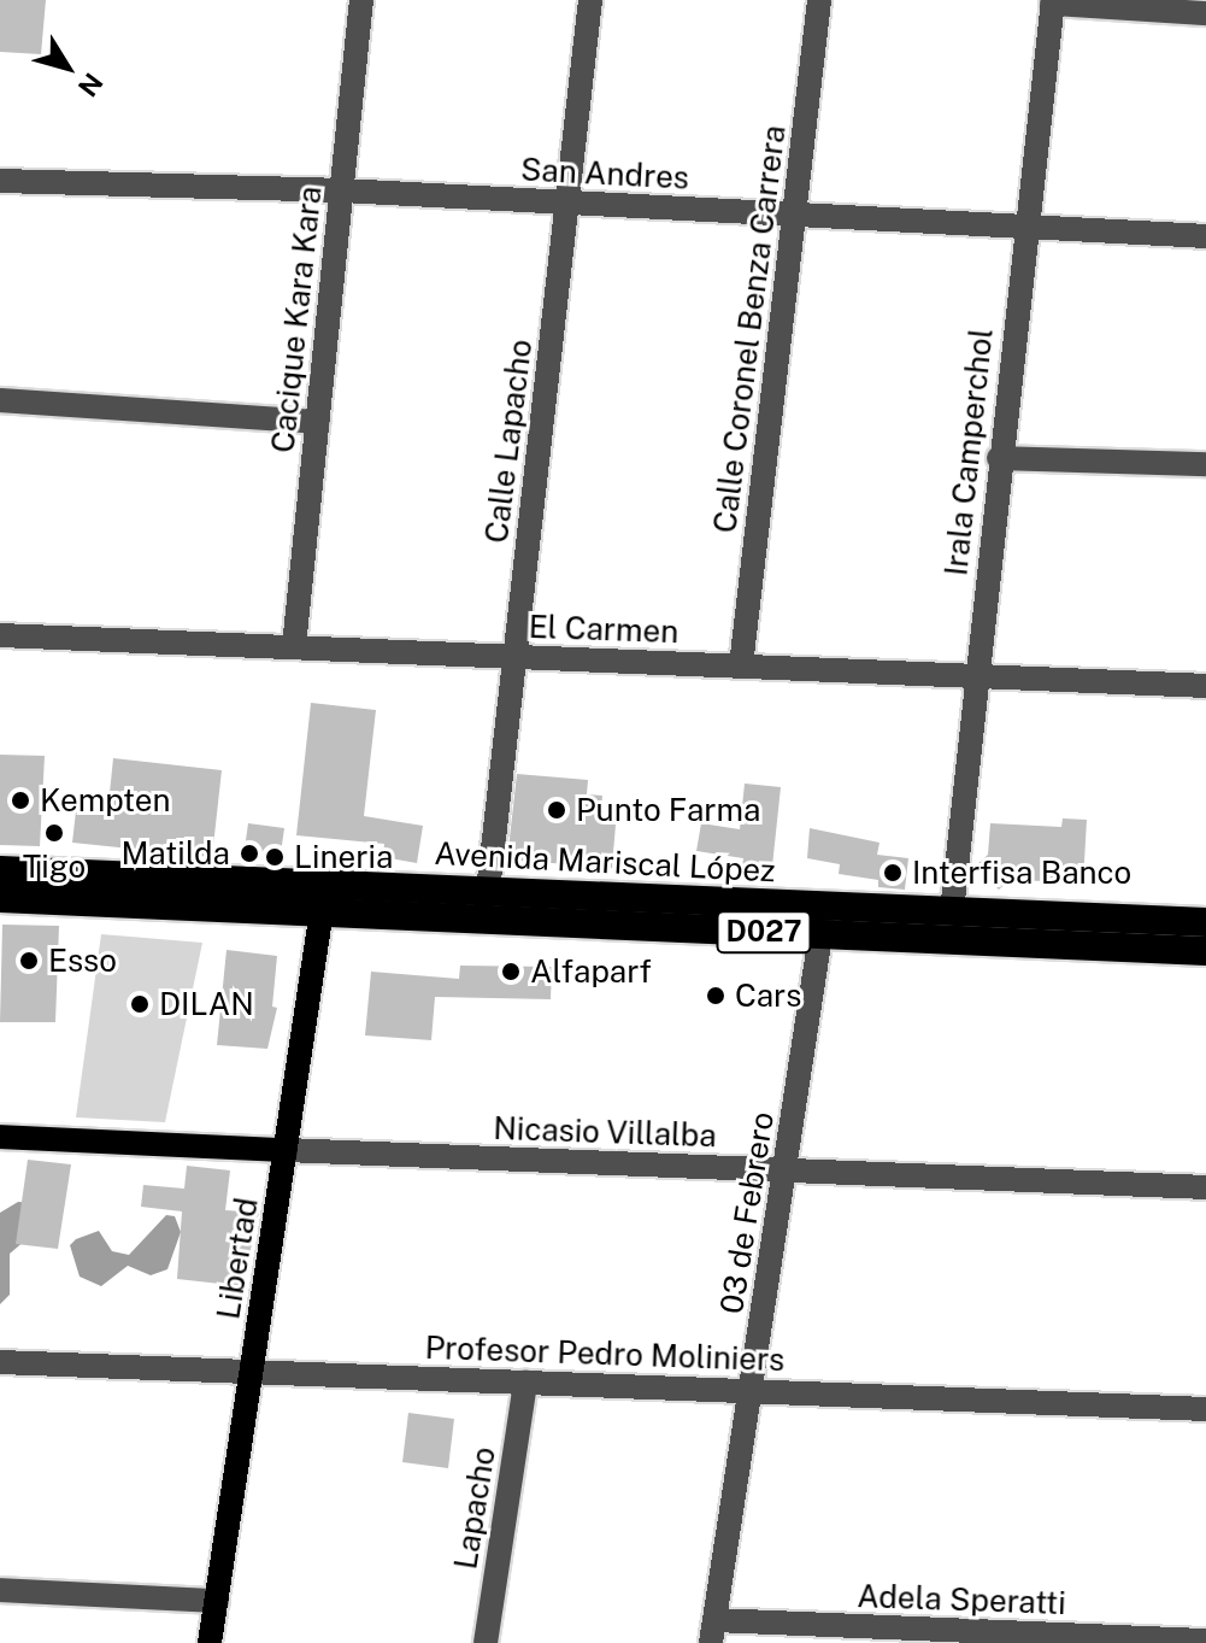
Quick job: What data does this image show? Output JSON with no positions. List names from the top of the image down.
{
  "streets": {
    "highway": ["Avenida Mariscal López", "D027"],
    "main road": ["Nicasio Villalba", "Libertad"],
    "street": [
      "San Andres",
      "Cacique Kara Kara",
      "Calle Coronel Benza Carrera",
      "Calle Lapacho",
      "Irala Camperchol",
      "El Carmen",
      "03 de Febrero",
      "Profesor Pedro Moliniers",
      "Lapacho",
      "Adela Speratti"
    ]
  },
  "crossings": [
    ["San Andres", "Cacique Kara Kara"],
    ["San Andres", "Calle Coronel Benza Carrera"],
    ["San Andres", "Calle Lapacho"],
    ["San Andres", "Irala Camperchol"],
    ["Cacique Kara Kara", "El Carmen"],
    ["Calle Coronel Benza Carrera", "El Carmen"],
    ["Calle Lapacho", "El Carmen"],
    ["Calle Lapacho", "Avenida Mariscal López"],
    ["Irala Camperchol", "El Carmen"],
    ["Irala Camperchol", "Avenida Mariscal López"],
    ["Avenida Mariscal López", "03 de Febrero"],
    ["Avenida Mariscal López", "Libertad"],
    ["Nicasio Villalba", "03 de Febrero"],
    ["Nicasio Villalba", "Libertad"],
    ["03 de Febrero", "Profesor Pedro Moliniers"],
    ["03 de Febrero", "Adela Speratti"],
    ["Libertad", "Profesor Pedro Moliniers"],
    ["Profesor Pedro Moliniers", "Lapacho"]
  ],
  "places": [
    "Kempten",
    "Punto Farma",
    "Tigo",
    "Matilda",
    "Lineria",
    "Interfisa Banco",
    "Esso",
    "Alfaparf",
    "Cars",
    "DILAN"
  ],
  "north": "bottom right"
}
